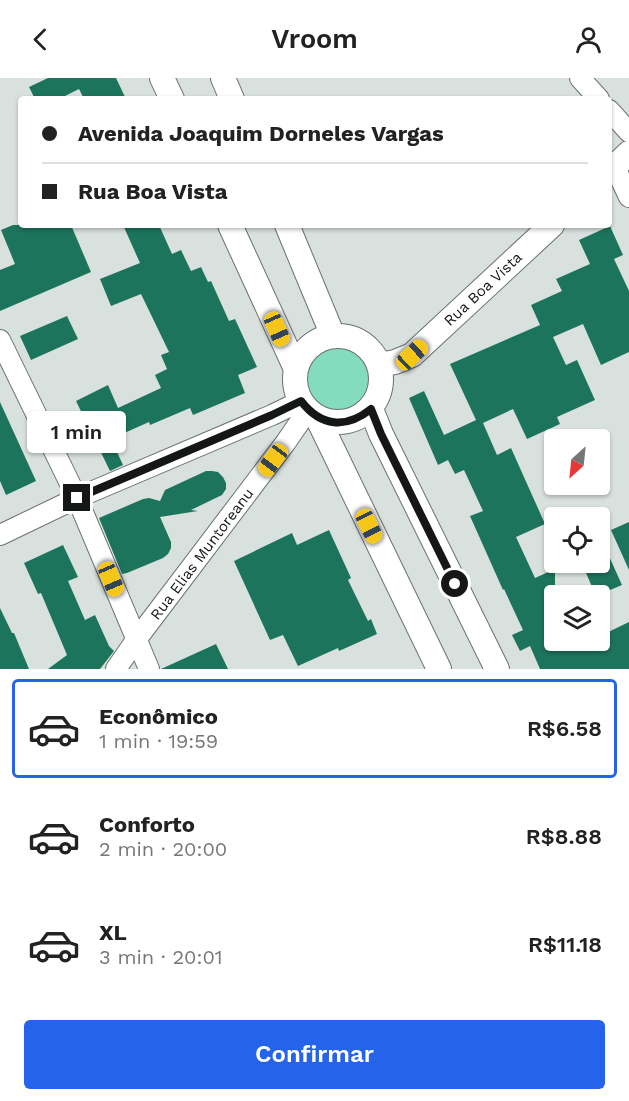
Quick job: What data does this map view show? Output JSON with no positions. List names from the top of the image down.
{
  "streets": {
    "street": ["Rua Boa Vista", "Rua Elias Muntoreanu"]
  },
  "crossings": [
    ["Rua Boa Vista", "Rua Elias Muntoreanu"]
  ],
  "north": "bottom left",
  "page": {
    "header": "Vroom",
    "banner": ["Avenida Joaquim Dorneles Vargas", "Rua Boa Vista"],
    "bubble": "1 min",
    "list": [
      {
        "name": "Econômico",
        "note": "1 min · 19:59",
        "value": "R$6.58"
      },
      {
        "name": "Conforto",
        "note": "2 min · 20:00",
        "value": "R$8.88"
      },
      {
        "name": "XL",
        "note": "3 min · 20:01",
        "value": "R$11.18"
      }
    ],
    "buttons": "Confirmar"
  }
}
